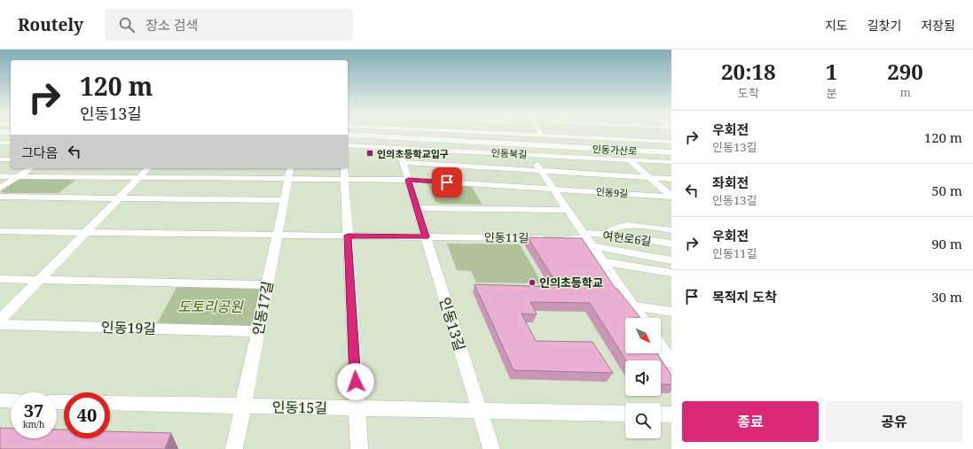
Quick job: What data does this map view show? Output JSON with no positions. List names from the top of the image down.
{
  "streets": {
    "main road": ["인동가산로"],
    "street": [
      "인동북길",
      "인동9길",
      "인동11길",
      "여헌로6길",
      "인동17길",
      "인동13길",
      "인동19길",
      "인동15길"
    ]
  },
  "crossings": [
    ["인동가산로", "인동9길"],
    ["인동북길", "인동9길"],
    ["인동북길", "인동13길"],
    ["인동11길", "여헌로6길"],
    ["인동11길", "인동13길"],
    ["인동17길", "인동19길"],
    ["인동17길", "인동15길"]
  ],
  "parks": ["도토리공원"],
  "places": {
    "transit": ["인의초등학교입구"],
    "other": ["인의초등학교"]
  },
  "north": "bottom right",
  "page": {
    "header": "Routely",
    "search": "장소 검색",
    "nav": ["지도", "길찾기", "저장됨"],
    "eta": [
      "20:18",
      "도착",
      "1",
      "분",
      "290",
      "m"
    ],
    "turn": ["120 m", "인동13길"],
    "list": [
      {
        "name": "우회전",
        "note": "인동13길",
        "value": "120 m"
      },
      {
        "name": "좌회전",
        "note": "인동13길",
        "value": "50 m"
      },
      {
        "name": "우회전",
        "note": "인동11길",
        "value": "90 m"
      },
      {
        "name": "목적지 도착",
        "value": "30 m"
      }
    ],
    "then": "그다음",
    "speed": "37 km/h",
    "limit": "40",
    "buttons": ["종료", "공유"]
  }
}
